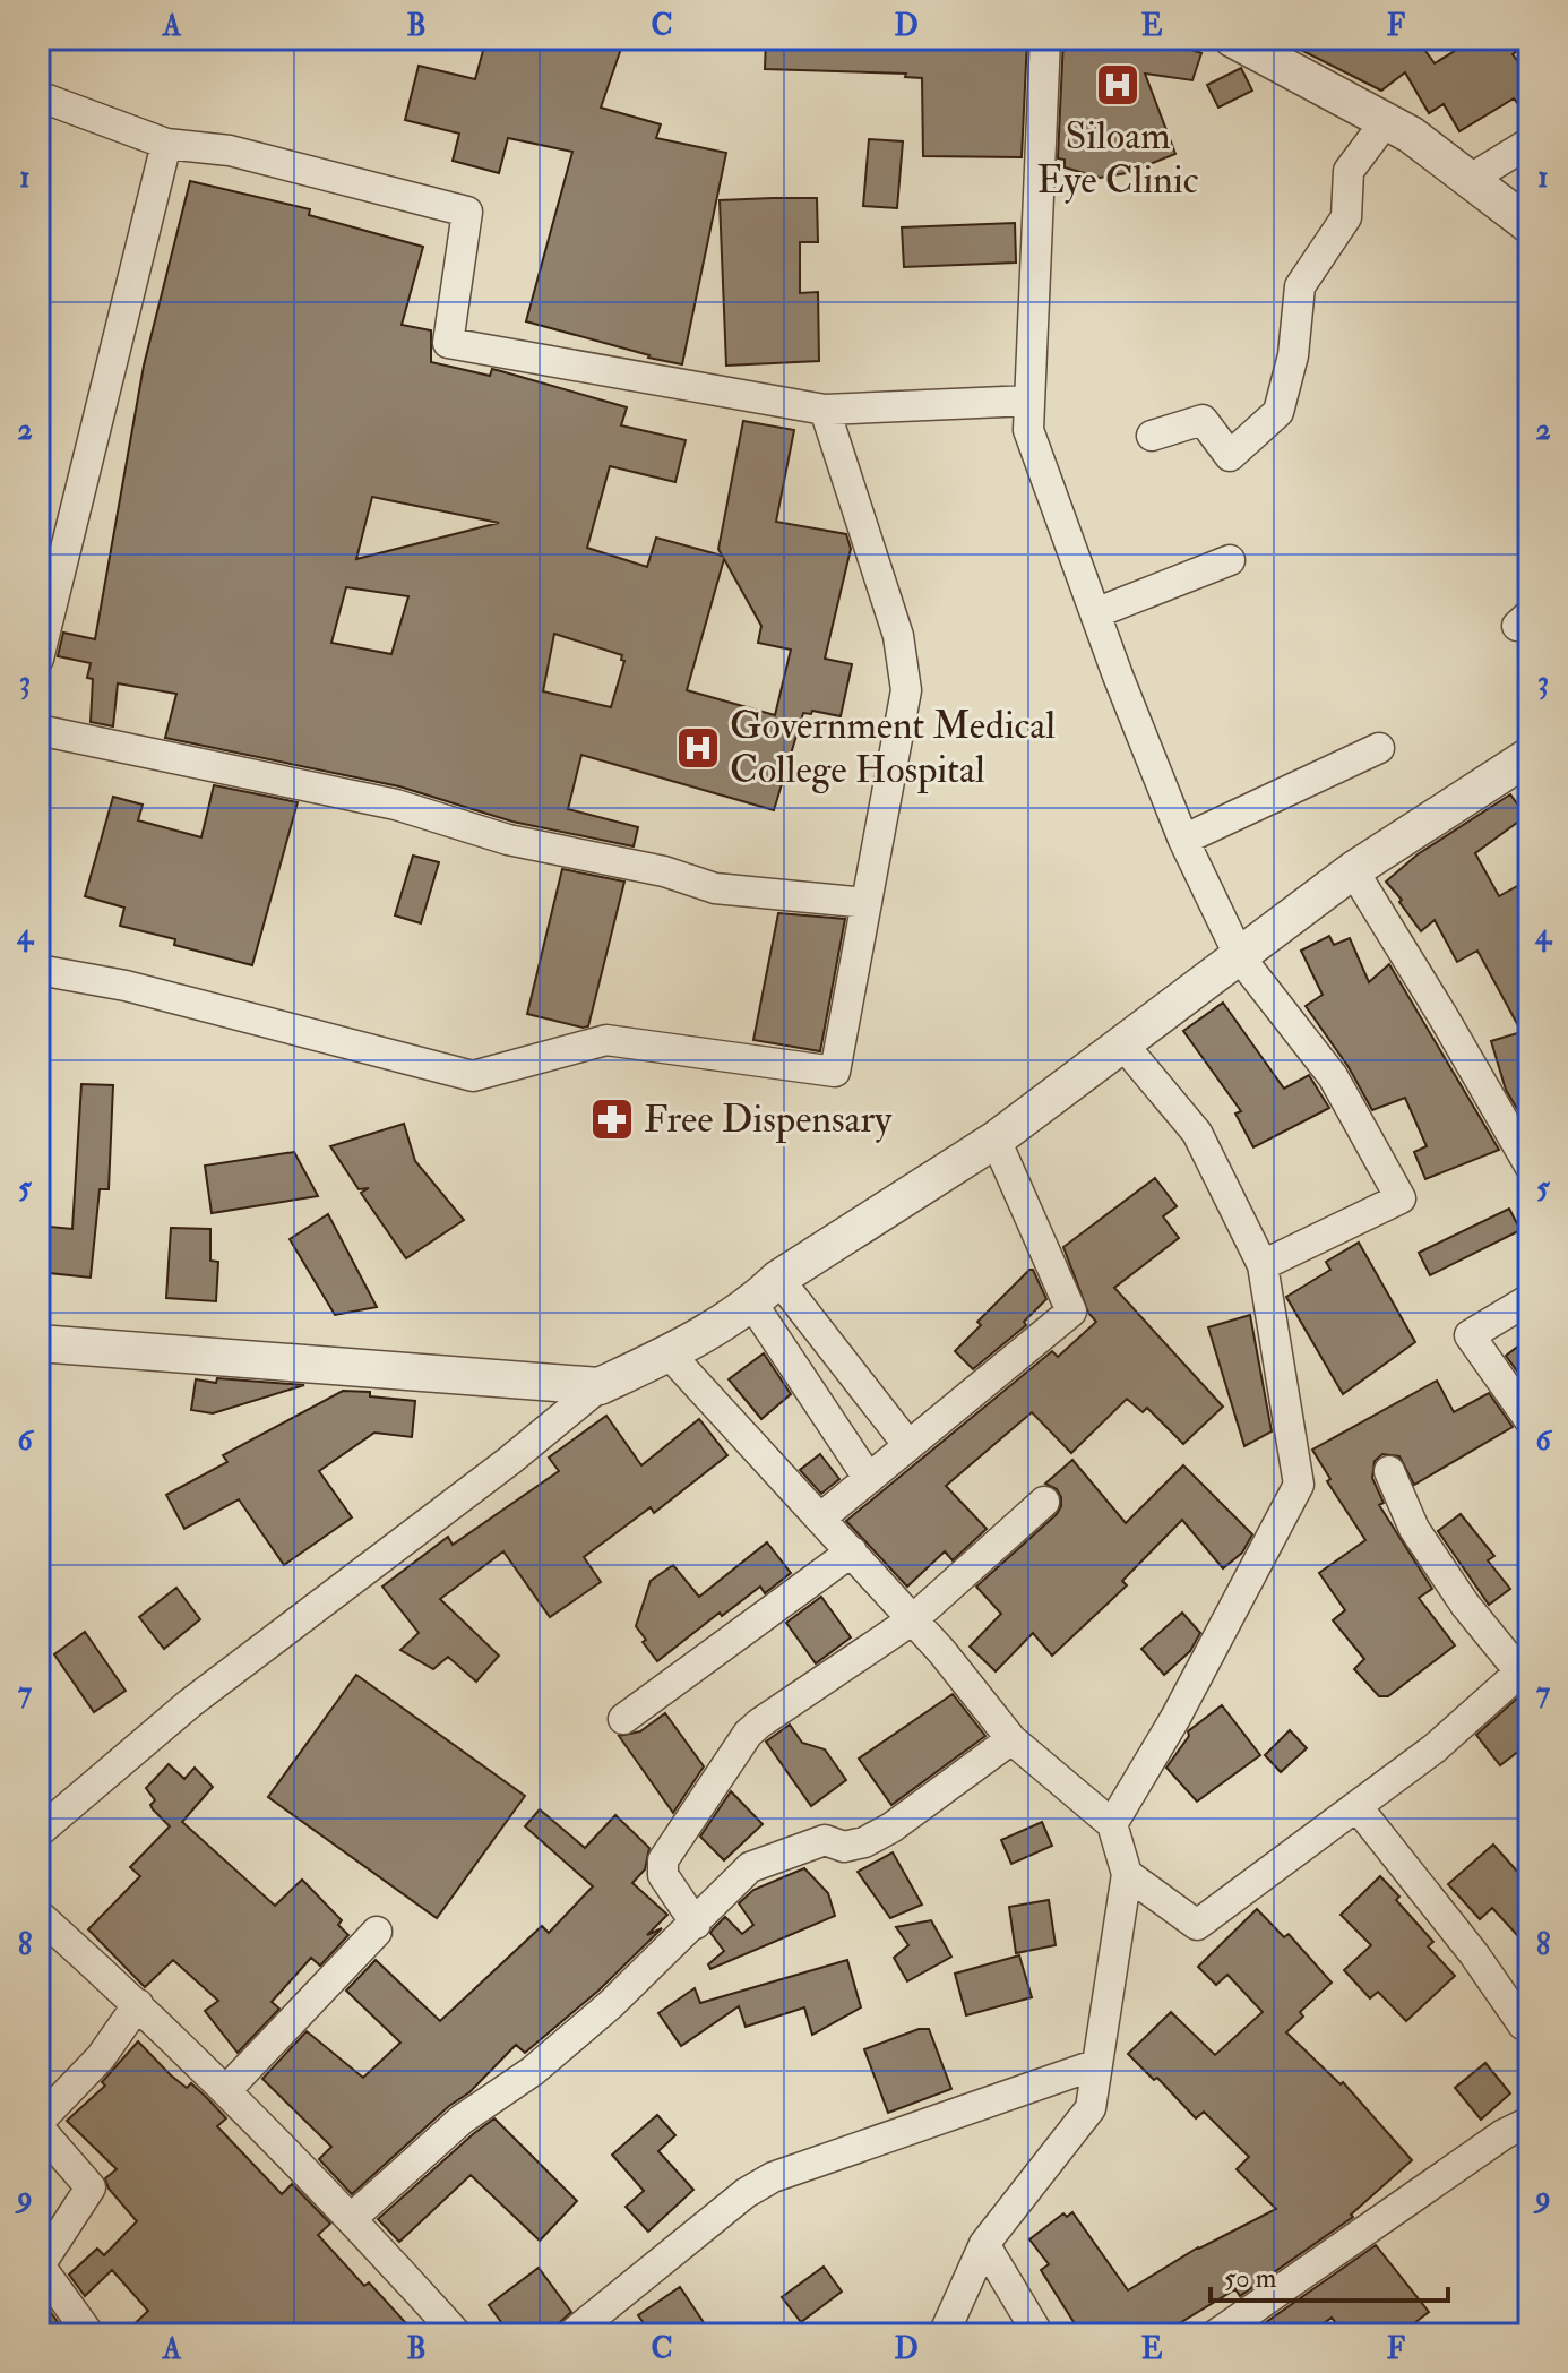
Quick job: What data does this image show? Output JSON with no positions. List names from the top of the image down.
{
  "places": {
    "hospital": ["Siloam Eye Clinic", "Government Medical College Hospital"],
    "pharmacy": ["Free Dispensary"]
  },
  "scale_bar": "50 m",
  "grid": {
    "columns": [
      "A",
      "B",
      "C",
      "D",
      "E",
      "F"
    ],
    "rows": [
      "1",
      "2",
      "3",
      "4",
      "5",
      "6",
      "7",
      "8",
      "9"
    ]
  }
}
